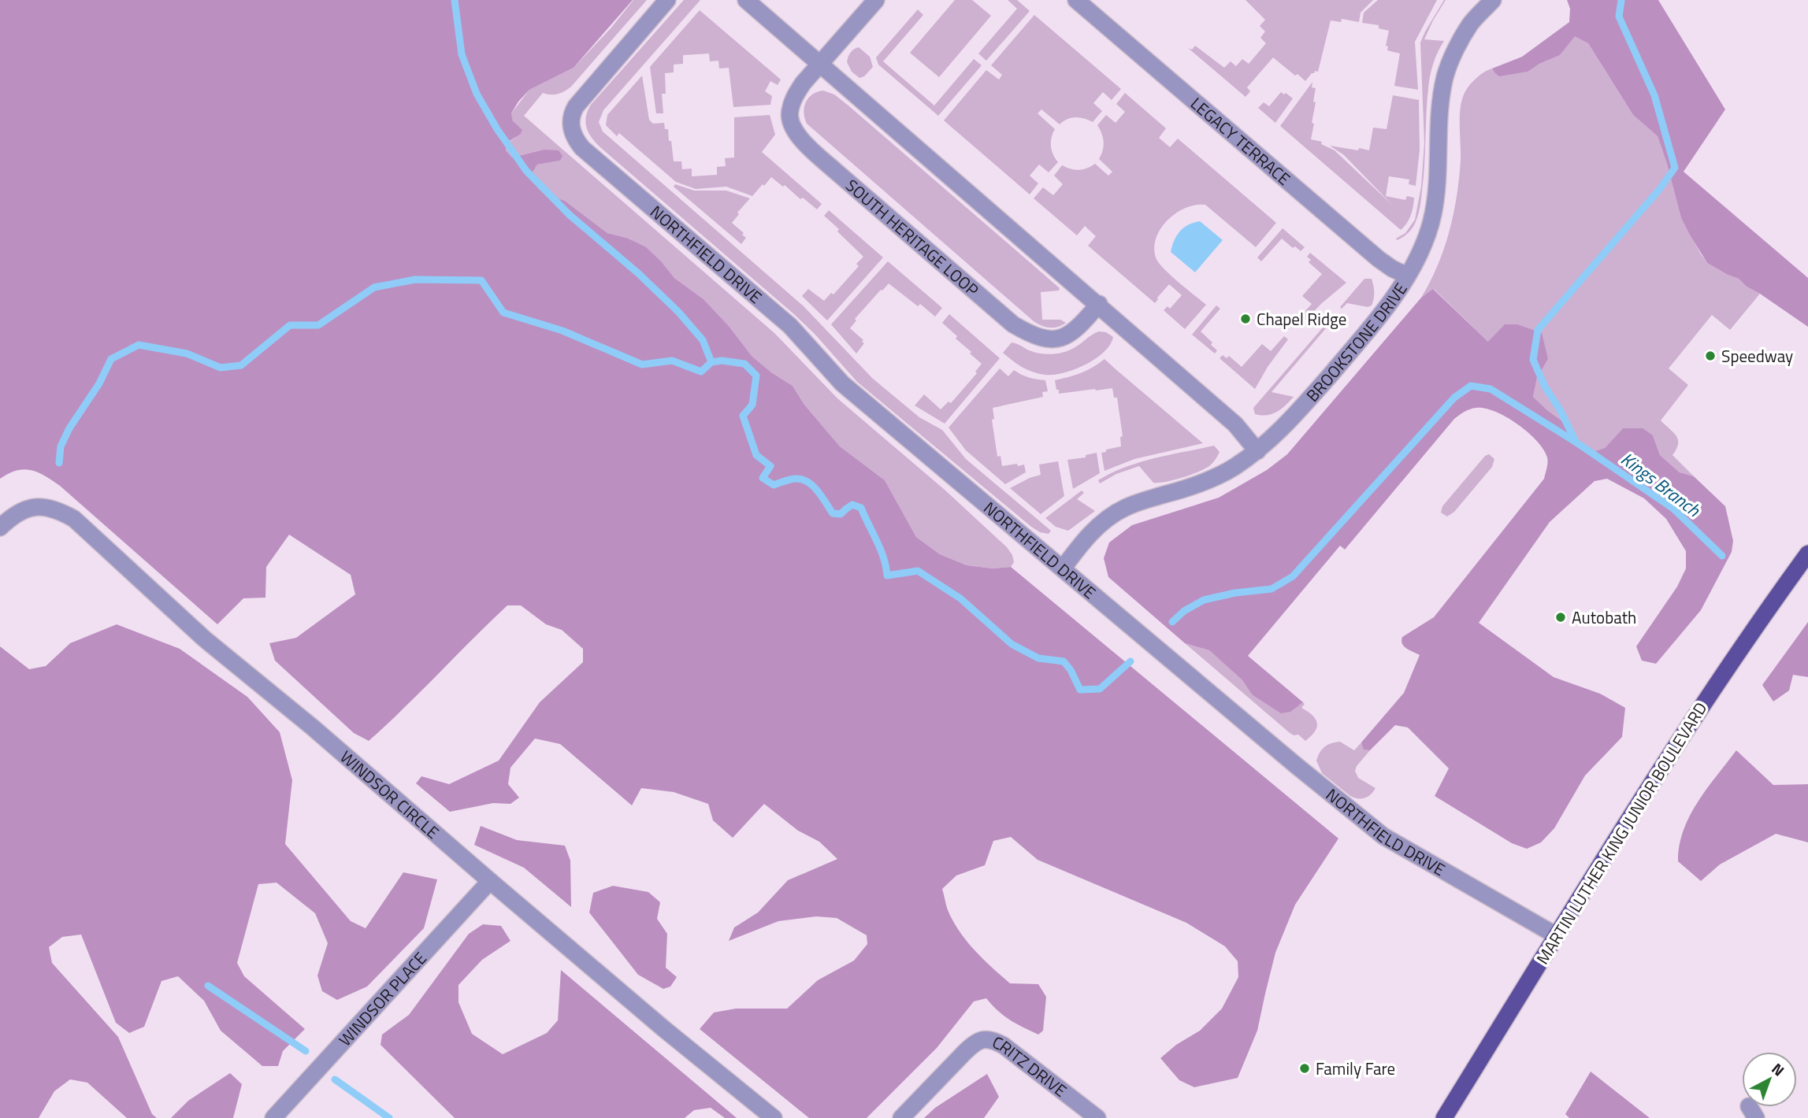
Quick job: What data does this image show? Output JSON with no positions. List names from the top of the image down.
{
  "streets": {
    "main road": ["MARTIN LUTHER KING JUNIOR BOULEVARD"],
    "street": [
      "LEGACY TERRACE",
      "SOUTH HERITAGE LOOP",
      "NORTHFIELD DRIVE",
      "BROOKSTONE DRIVE",
      "WINDSOR CIRCLE",
      "WINDSOR PLACE",
      "CRITZ DRIVE"
    ]
  },
  "crossings": [
    ["LEGACY TERRACE", "BROOKSTONE DRIVE"],
    ["NORTHFIELD DRIVE", "BROOKSTONE DRIVE"],
    ["NORTHFIELD DRIVE", "MARTIN LUTHER KING JUNIOR BOULEVARD"],
    ["WINDSOR CIRCLE", "WINDSOR PLACE"]
  ],
  "water": ["Kings Branch"],
  "places": [
    "Chapel Ridge",
    "Speedway",
    "Autobath",
    "Family Fare"
  ],
  "north": "top right"
}
